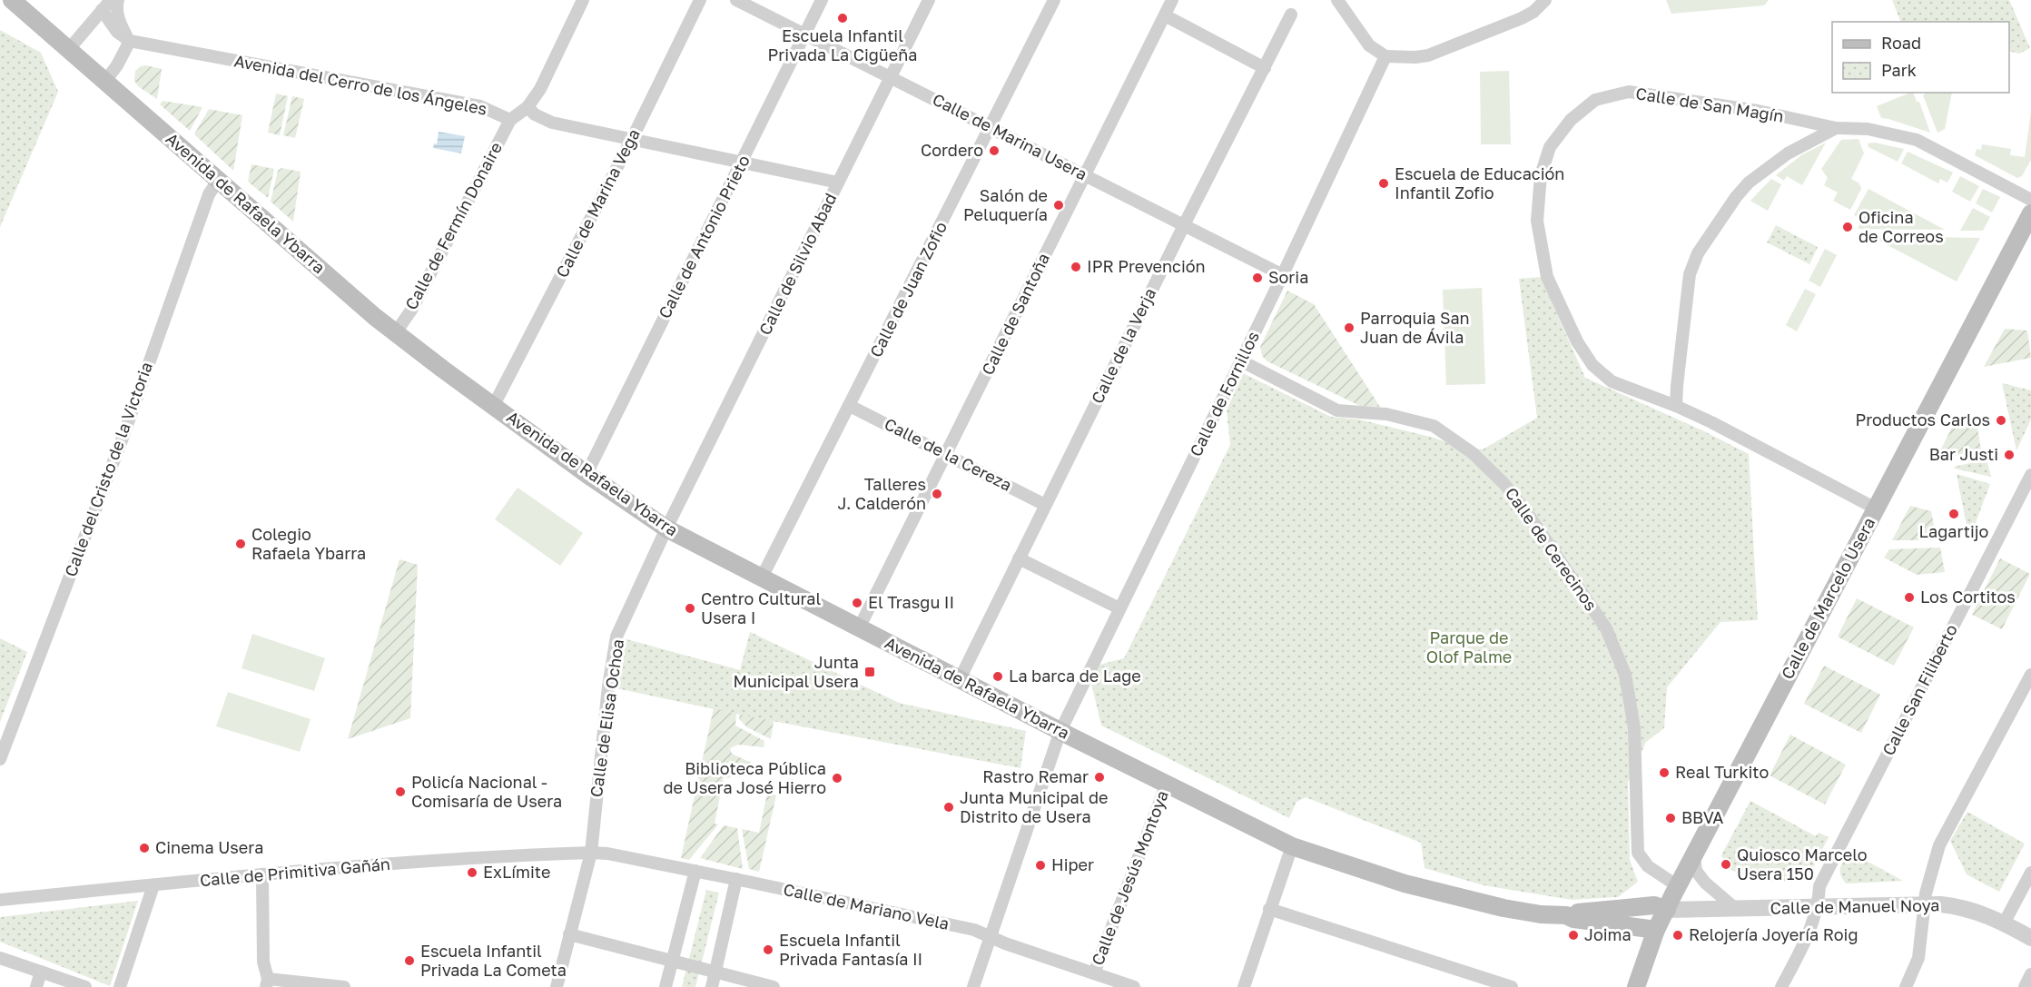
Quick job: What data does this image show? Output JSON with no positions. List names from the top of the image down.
{
  "streets": {
    "main road": ["Avenida de Rafaela Ybarra", "Calle de Marcelo Usera"],
    "street": [
      "Avenida del Cerro de los Ángeles",
      "Calle de San Magín",
      "Calle de Marina Usera",
      "Calle de Marina Vega",
      "Calle de Fermín Donaire",
      "Calle de Antonio Prieto",
      "Calle de Silvio Abad",
      "Calle de Juan Zofio",
      "Calle de Santoña",
      "Calle de la Verja",
      "Calle de Fornillos",
      "Calle de la Cereza",
      "Calle del Cristo de la Victoria",
      "Calle de Cerecinos",
      "Calle San Filiberto",
      "Calle de Elisa Ochoa",
      "Calle de Primitiva Gañán",
      "Calle de Jesús Montoya",
      "Calle de Mariano Vela",
      "Calle de Manuel Noya"
    ]
  },
  "crossings": [
    ["Avenida del Cerro de los Ángeles", "Calle de Fermín Donaire"],
    ["Calle de San Magín", "Calle de Marcelo Usera"],
    ["Calle de Marina Usera", "Calle de Antonio Prieto"],
    ["Calle de Marina Usera", "Calle de Silvio Abad"],
    ["Calle de Marina Usera", "Calle de Juan Zofio"],
    ["Calle de Marina Usera", "Calle de Santoña"],
    ["Calle de Marina Usera", "Calle de la Verja"],
    ["Calle de Marina Usera", "Calle de Fornillos"],
    ["Avenida de Rafaela Ybarra", "Calle de Marina Vega"],
    ["Avenida de Rafaela Ybarra", "Calle de Fermín Donaire"],
    ["Avenida de Rafaela Ybarra", "Calle de Antonio Prieto"],
    ["Avenida de Rafaela Ybarra", "Calle de Silvio Abad"],
    ["Avenida de Rafaela Ybarra", "Calle de Juan Zofio"],
    ["Avenida de Rafaela Ybarra", "Calle de Santoña"],
    ["Avenida de Rafaela Ybarra", "Calle de la Verja"],
    ["Avenida de Rafaela Ybarra", "Calle de Fornillos"],
    ["Avenida de Rafaela Ybarra", "Calle del Cristo de la Victoria"],
    ["Avenida de Rafaela Ybarra", "Calle de Marcelo Usera"],
    ["Avenida de Rafaela Ybarra", "Calle de Elisa Ochoa"],
    ["Avenida de Rafaela Ybarra", "Calle de Jesús Montoya"],
    ["Avenida de Rafaela Ybarra", "Calle de Manuel Noya"],
    ["Calle de Silvio Abad", "Calle de Elisa Ochoa"],
    ["Calle de Juan Zofio", "Calle de la Cereza"],
    ["Calle de Santoña", "Calle de la Cereza"],
    ["Calle de la Verja", "Calle de la Cereza"],
    ["Calle de Fornillos", "Calle de Cerecinos"],
    ["Calle de Fornillos", "Calle de Mariano Vela"],
    ["Calle de Cerecinos", "Calle de Marcelo Usera"],
    ["Calle de Marcelo Usera", "Calle de Manuel Noya"],
    ["Calle San Filiberto", "Calle de Manuel Noya"],
    ["Calle de Elisa Ochoa", "Calle de Primitiva Gañán"],
    ["Calle de Elisa Ochoa", "Calle de Mariano Vela"],
    ["Calle de Primitiva Gañán", "Calle de Mariano Vela"],
    ["Calle de Jesús Montoya", "Calle de Mariano Vela"]
  ],
  "parks": ["Parque de Olof Palme"],
  "places": {
    "other": [
      "Escuela Infantil Privada La Cigüeña",
      "Cordero",
      "Escuela de Educación Infantil Zofio",
      "Salón de Peluquería",
      "Oficina de Correos",
      "IPR Prevención",
      "Soria",
      "Parroquia San Juan de Ávila",
      "Productos Carlos",
      "Bar Justi",
      "Talleres J. Calderón",
      "Lagartijo",
      "Colegio Rafaela Ybarra",
      "Los Cortitos",
      "El Trasgu II",
      "Centro Cultural Usera I",
      "La barca de Lage",
      "Real Turkito",
      "Rastro Remar",
      "Biblioteca Pública de Usera José Hierro",
      "Policía Nacional - Comisaría de Usera",
      "Junta Municipal de Distrito de Usera",
      "BBVA",
      "Cinema Usera",
      "Quiosco Marcelo Usera 150",
      "Hiper",
      "ExLímite",
      "Joima",
      "Relojería Joyería Roig",
      "Escuela Infantil Privada Fantasía II",
      "Escuela Infantil Privada La Cometa"
    ],
    "transit": ["Junta Municipal Usera"]
  },
  "legend": ["Road", "Park"]
}
